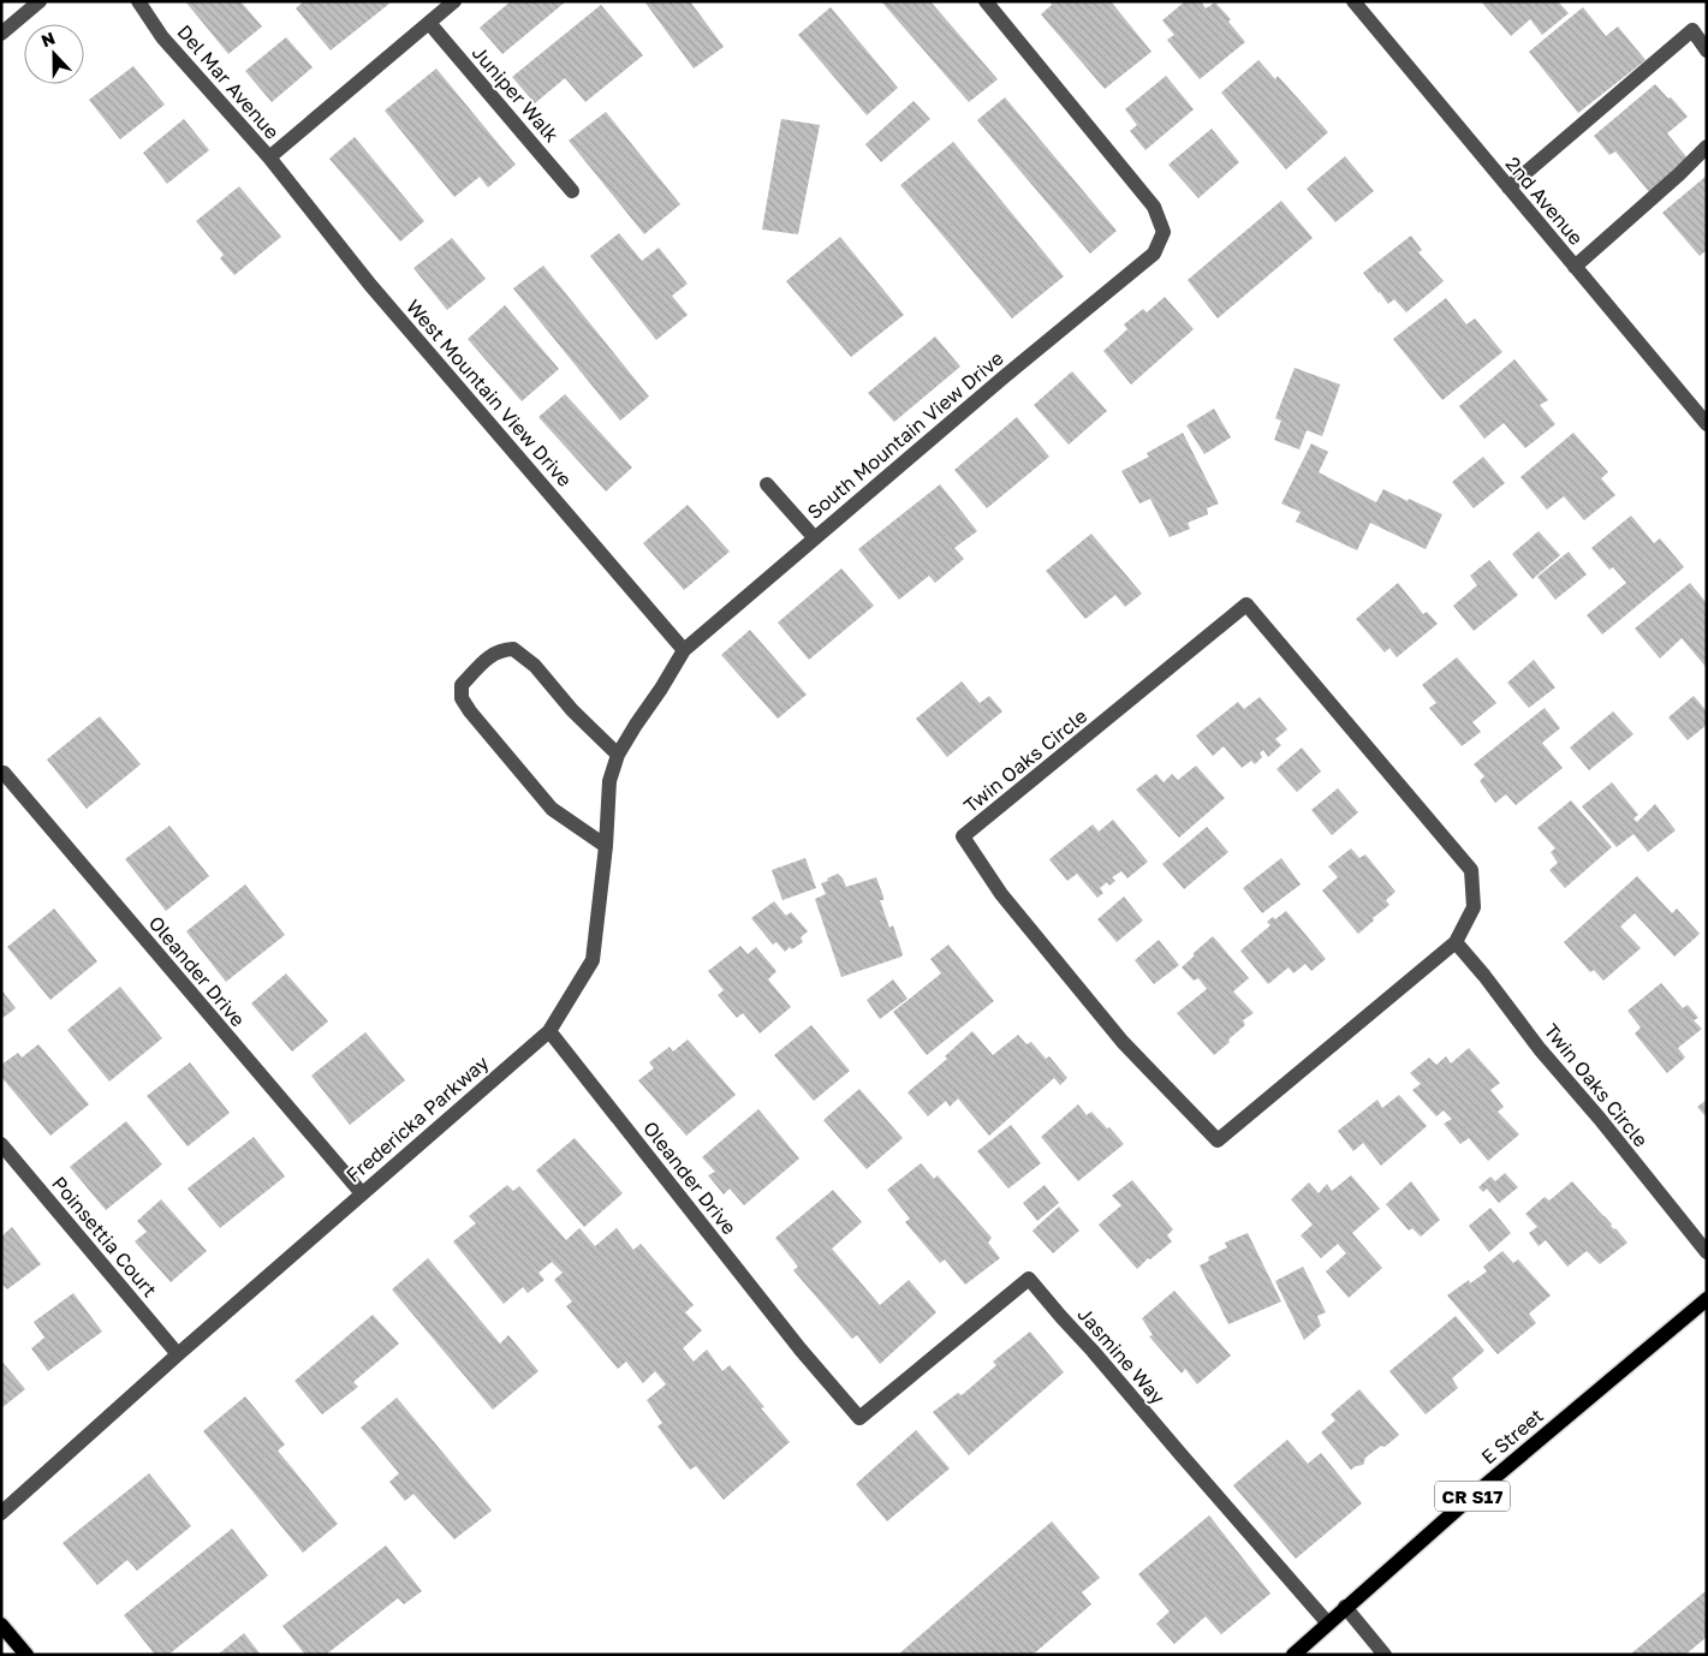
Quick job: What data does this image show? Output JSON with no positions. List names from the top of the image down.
{
  "streets": {
    "main road": ["E Street", "CR S17"],
    "street": [
      "Del Mar Avenue",
      "Juniper Walk",
      "2nd Avenue",
      "West Mountain View Drive",
      "South Mountain View Drive",
      "Twin Oaks Circle",
      "Oleander Drive",
      "Fredericka Parkway",
      "Poinsettia Court",
      "Jasmine Way"
    ]
  },
  "crossings": [
    ["Del Mar Avenue", "West Mountain View Drive"],
    ["West Mountain View Drive", "South Mountain View Drive"],
    ["West Mountain View Drive", "Fredericka Parkway"],
    ["South Mountain View Drive", "Fredericka Parkway"],
    ["Oleander Drive", "Fredericka Parkway"],
    ["Oleander Drive", "Jasmine Way"],
    ["Fredericka Parkway", "Poinsettia Court"],
    ["Jasmine Way", "E Street"]
  ],
  "north": "top"
}
